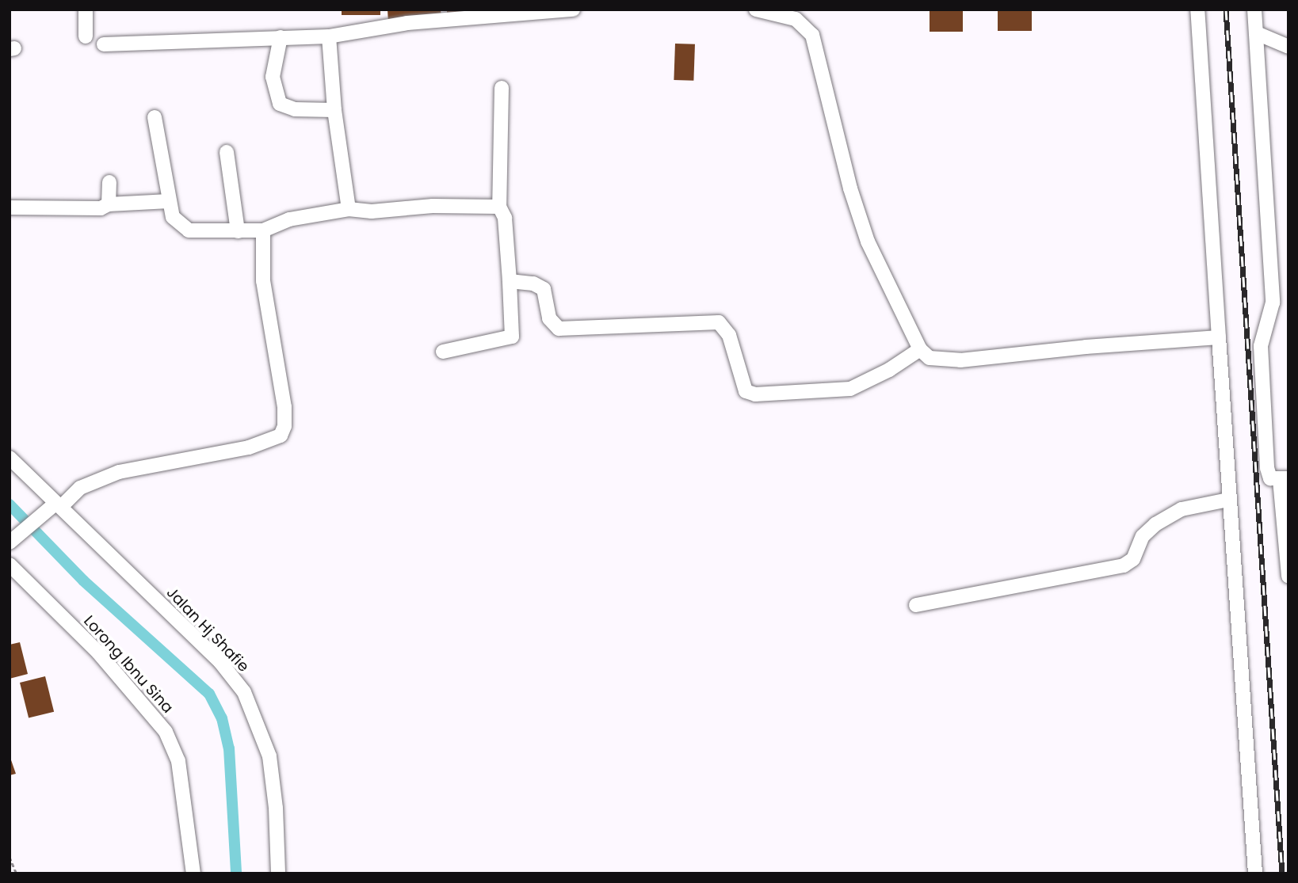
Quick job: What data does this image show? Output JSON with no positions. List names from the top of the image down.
{
  "streets": {
    "street": ["Jalan Hj Shafie", "Lorong Ibnu Sina"]
  }
}
